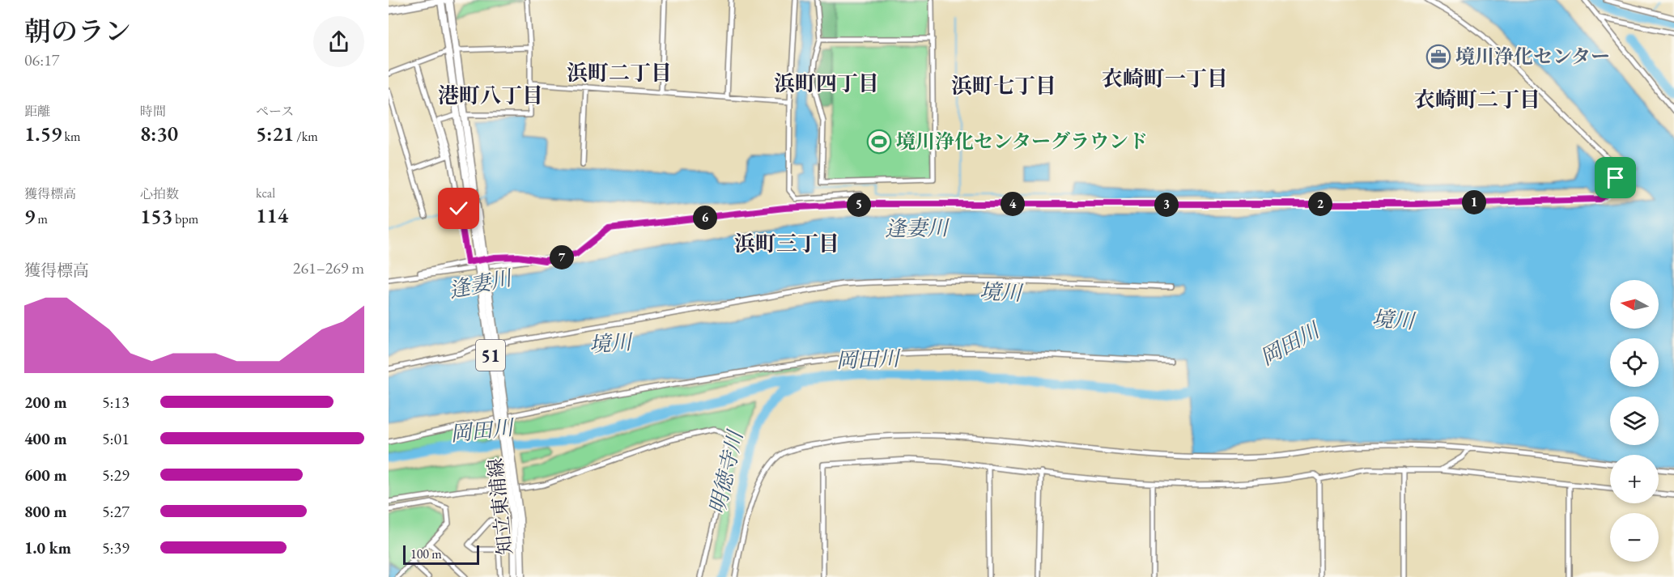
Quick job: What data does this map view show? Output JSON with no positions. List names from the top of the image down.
{
  "streets": {
    "main road": ["51", "知立東浦線"]
  },
  "districts": [
    "浜町二丁目",
    "衣崎町一丁目",
    "浜町四丁目",
    "浜町七丁目",
    "港町八丁目",
    "衣崎町二丁目",
    "浜町三丁目"
  ],
  "water": [
    "逢妻川",
    "境川",
    "岡田川",
    "明徳寺川"
  ],
  "places": {
    "office": ["境川浄化センター"],
    "sports": ["境川浄化センターグラウンド"]
  },
  "scale_bar": "100 m",
  "north": "left",
  "page": {
    "heading": ["朝のラン", "06:17"],
    "stats": [
      ["距離", "1.59 km"],
      ["時間", "8:30"],
      ["ペース", "5:21 /km"],
      ["獲得標高", "9 m"],
      ["心拍数", "153 bpm"],
      ["kcal", "114"]
    ],
    "pins": [
      "1",
      "2",
      "4",
      "3",
      "5",
      "6",
      "7"
    ],
    "chart": ["獲得標高", "261–269 m"],
    "map_buttons": ["+", "−"],
    "list": [
      {
        "name": "200 m",
        "note": "5:13"
      },
      {
        "name": "400 m",
        "note": "5:01"
      },
      {
        "name": "600 m",
        "note": "5:29"
      },
      {
        "name": "800 m",
        "note": "5:27"
      },
      {
        "name": "1.0 km",
        "note": "5:39"
      }
    ],
    "scale": "100 m"
  }
}
